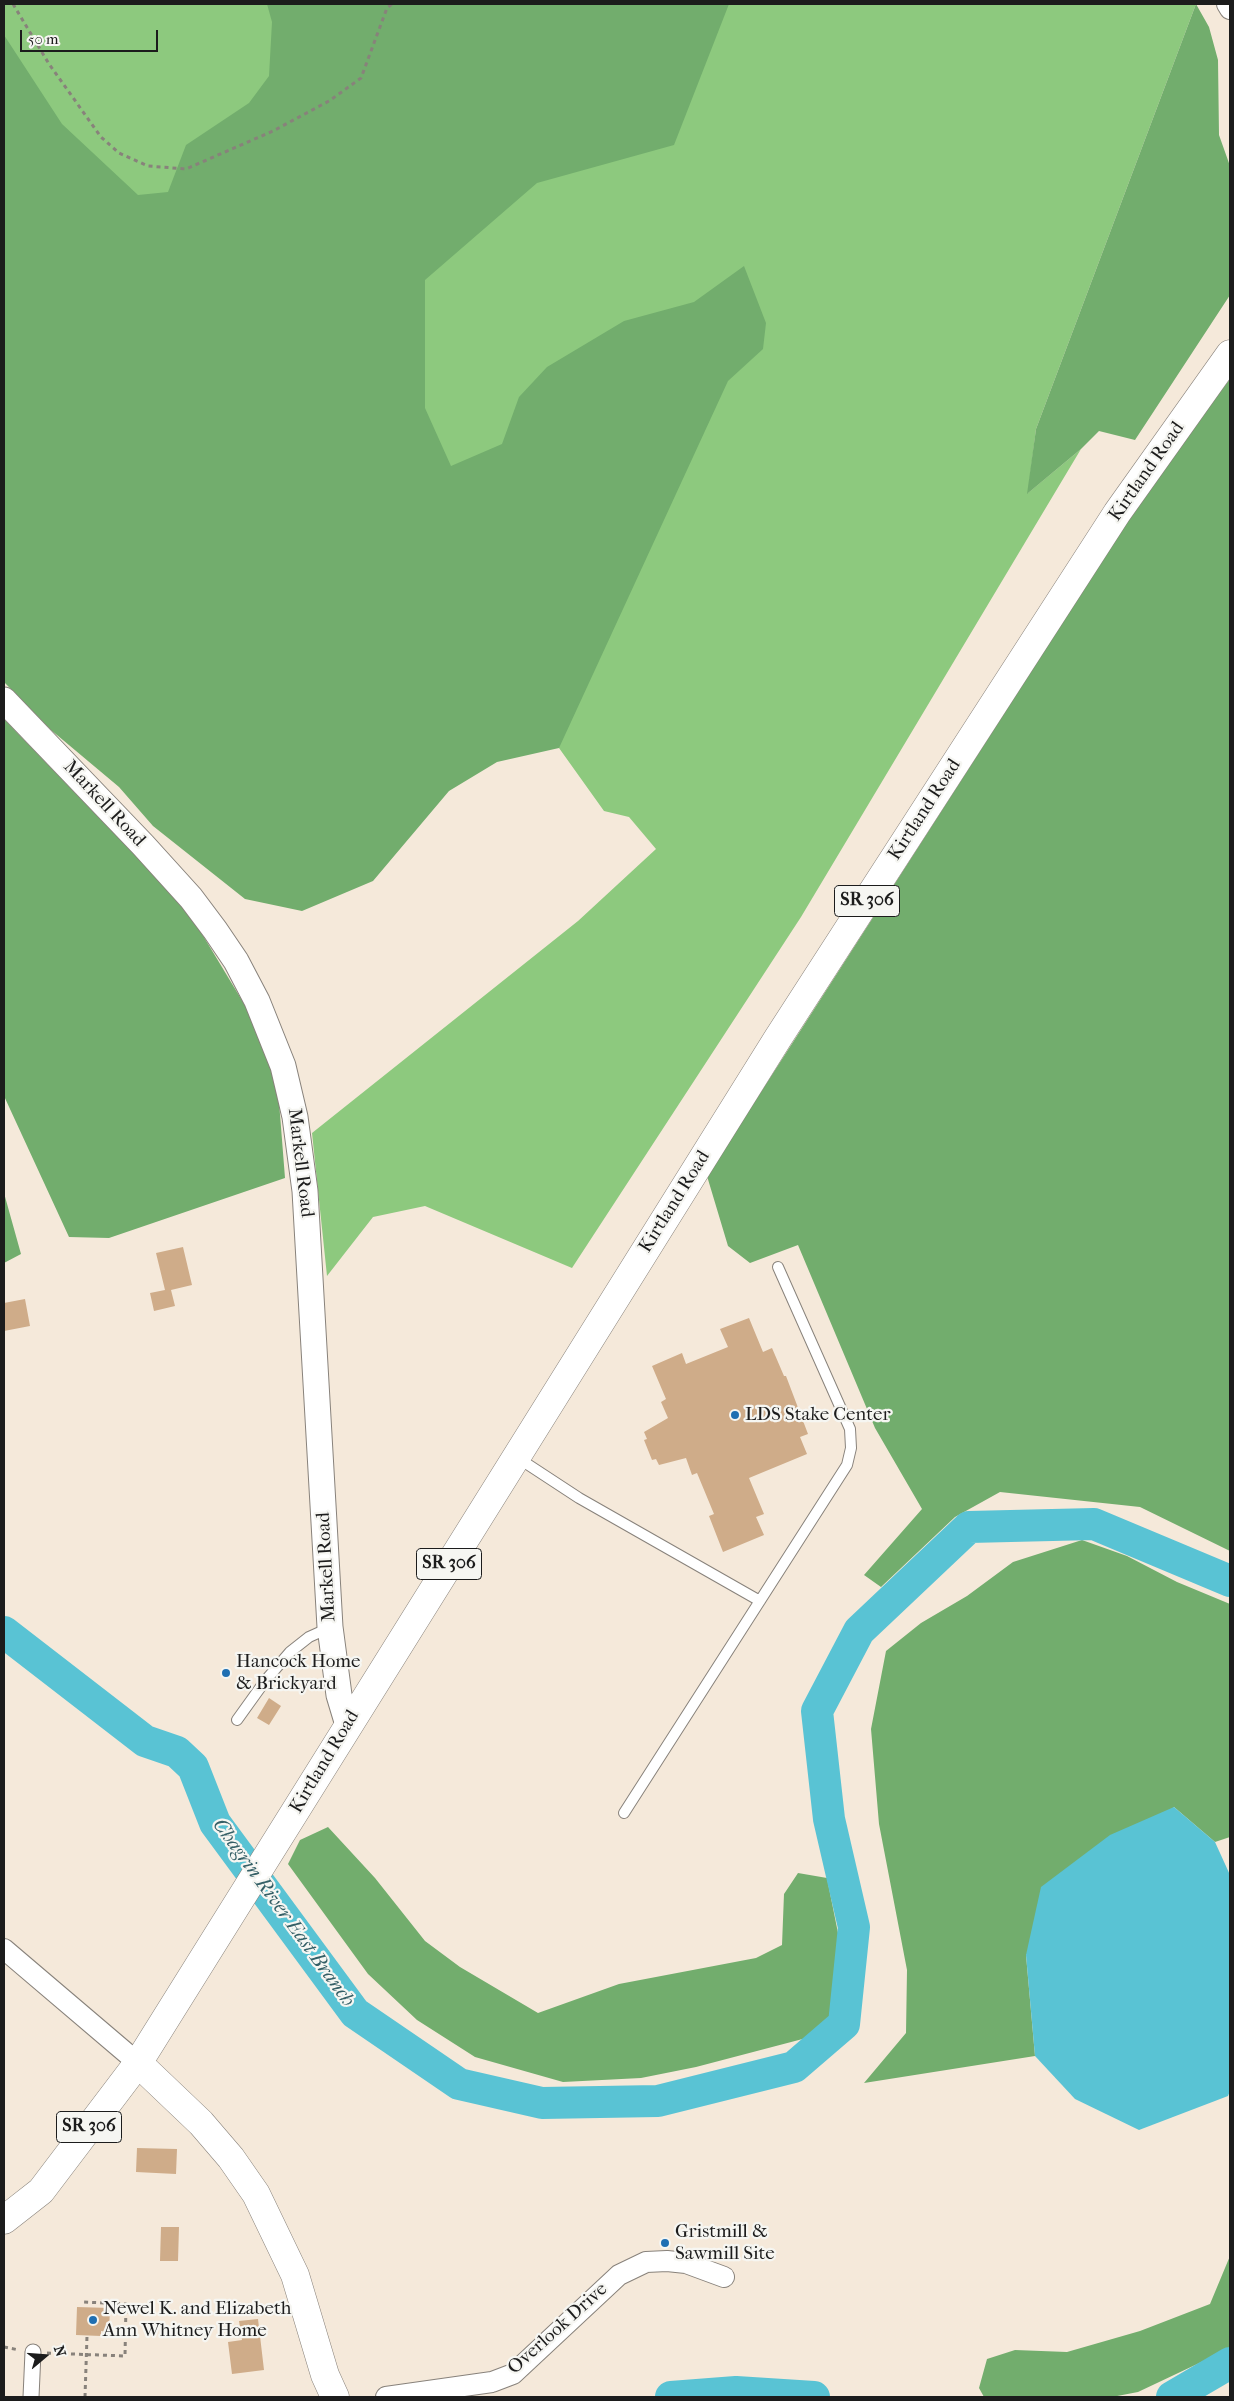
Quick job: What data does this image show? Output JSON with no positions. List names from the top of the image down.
{
  "streets": {
    "main road": ["Kirtland Road", "SR 306"],
    "street": ["Markell Road", "Overlook Drive"]
  },
  "crossings": [
    ["Kirtland Road", "Markell Road"],
    ["Kirtland Road", "SR 306"]
  ],
  "water": ["Chagrin River East Branch"],
  "places": [
    "LDS Stake Center",
    "Hancock Home & Brickyard",
    "Gristmill & Sawmill Site",
    "Newel K. and Elizabeth Ann Whitney Home"
  ],
  "scale_bar": "50 m",
  "north": "right"
}
